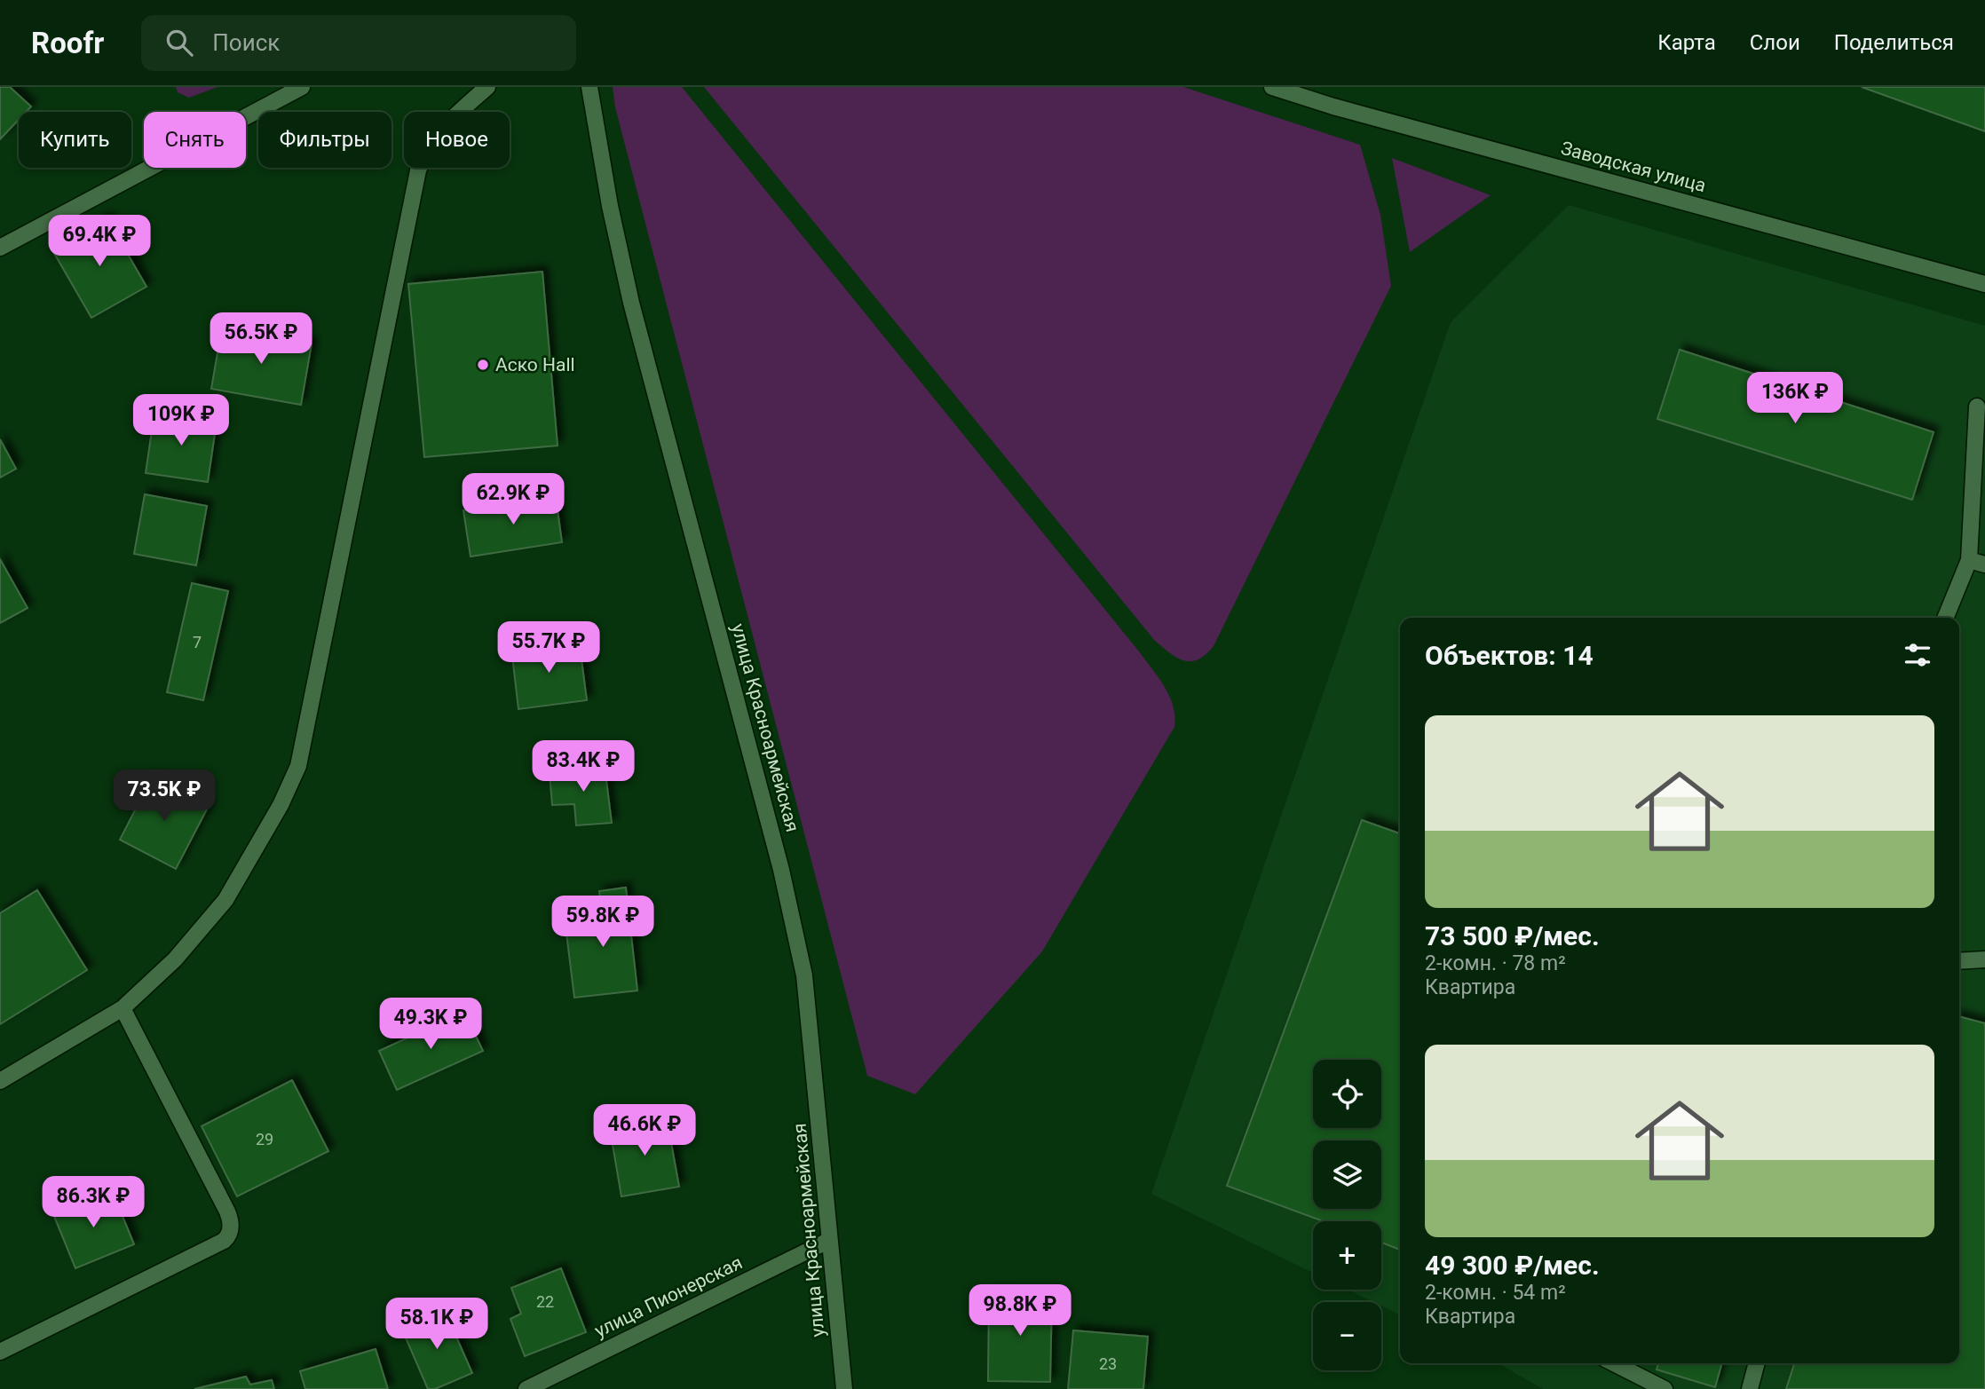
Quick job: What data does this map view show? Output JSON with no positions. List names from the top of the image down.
{
  "streets": {
    "street": ["Заводская улица", "улица Красноармейская", "улица Пионерская"]
  },
  "crossings": [
    ["улица Красноармейская", "улица Пионерская"]
  ],
  "places": ["Аско Hall"],
  "house_numbers": [
    "7",
    "29",
    "22",
    "23"
  ],
  "page": {
    "header": "Roofr",
    "search": "Поиск",
    "nav": ["Карта", "Слои", "Поделиться"],
    "chip": [
      "Купить",
      "Снять",
      "Фильтры",
      "Новое"
    ],
    "price": [
      "69.4K ₽",
      "56.5K ₽",
      "136K ₽",
      "109K ₽",
      "62.9K ₽",
      "55.7K ₽",
      "83.4K ₽",
      "73.5K ₽",
      "59.8K ₽",
      "49.3K ₽",
      "46.6K ₽",
      "86.3K ₽",
      "98.8K ₽",
      "58.1K ₽"
    ],
    "heading": "Объектов: 14",
    "list": [
      {
        "name": "73 500 ₽/мес.",
        "note": "2-комн. · 78 m² · Квартира"
      },
      {
        "name": "49 300 ₽/мес.",
        "note": "2-комн. · 54 m² · Квартира"
      }
    ],
    "map_buttons": ["+", "−"]
  }
}
